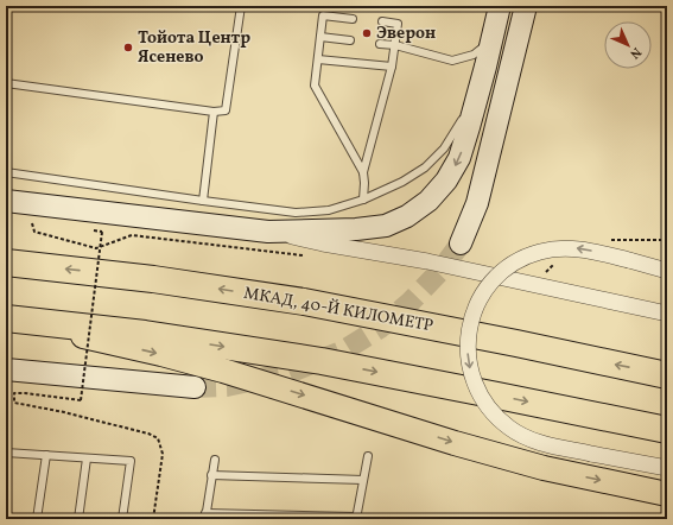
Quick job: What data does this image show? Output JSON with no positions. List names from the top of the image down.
{
  "streets": {
    "highway": ["МКАД, 40-Й КИЛОМЕТР"]
  },
  "places": ["Эверон", "Тойота Центр Ясенево"],
  "north": "bottom right"
}
